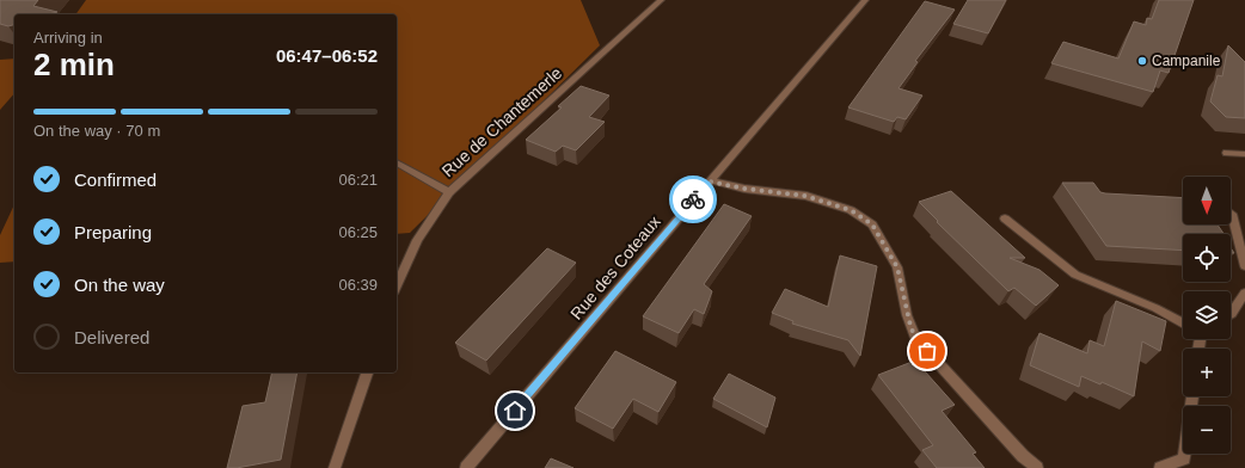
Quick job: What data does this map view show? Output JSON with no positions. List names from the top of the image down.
{
  "streets": {
    "street": ["Rue de Chantemerle", "Rue des Coteaux"]
  },
  "places": ["Campanile"],
  "north": "bottom",
  "page": {
    "heading": ["2 min", "Arriving in", "06:47–06:52"],
    "bar": "On the way · 70 m",
    "list": [
      ["Confirmed", "06:21"],
      ["Preparing", "06:25"],
      ["On the way", "06:39"],
      "Delivered"
    ],
    "map_buttons": ["+", "−"]
  }
}
